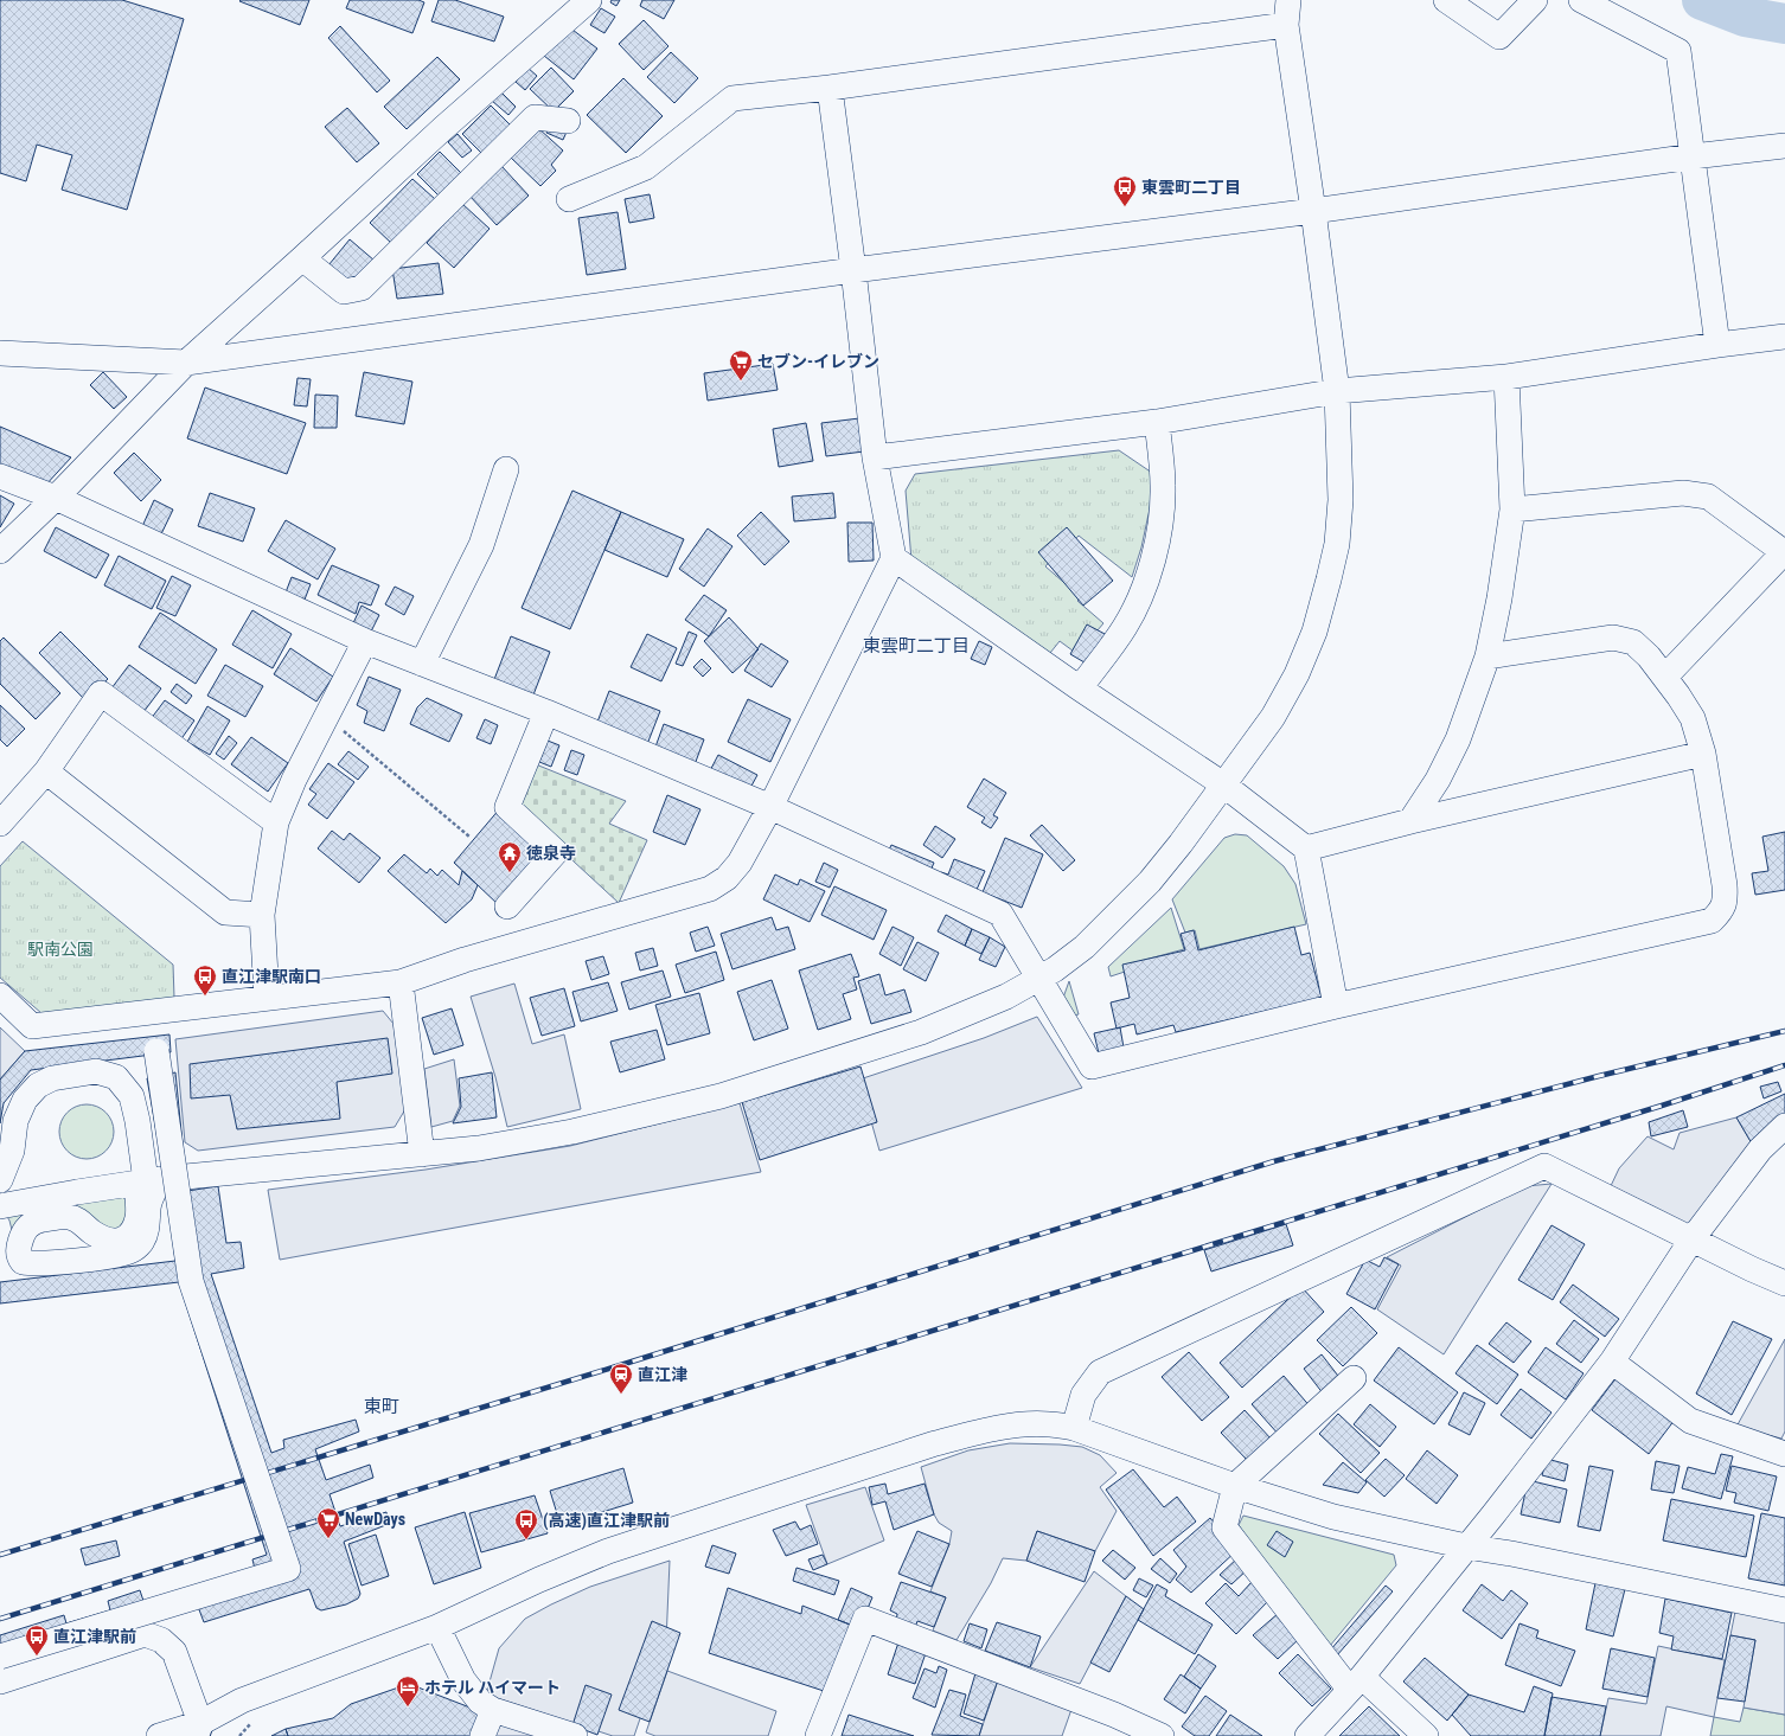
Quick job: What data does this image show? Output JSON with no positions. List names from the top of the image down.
{
  "districts": ["東雲町二丁目", "東町"],
  "parks": ["駅南公園"],
  "places": {
    "bus stop": [
      "東雲町二丁目",
      "直江津駅南口",
      "(高速)直江津駅前",
      "直江津駅前"
    ],
    "supermarket": ["セブン-イレブン", "NewDays"],
    "temple": ["徳泉寺"],
    "station": ["直江津"],
    "hotel": ["ホテル ハイマート"]
  }
}
